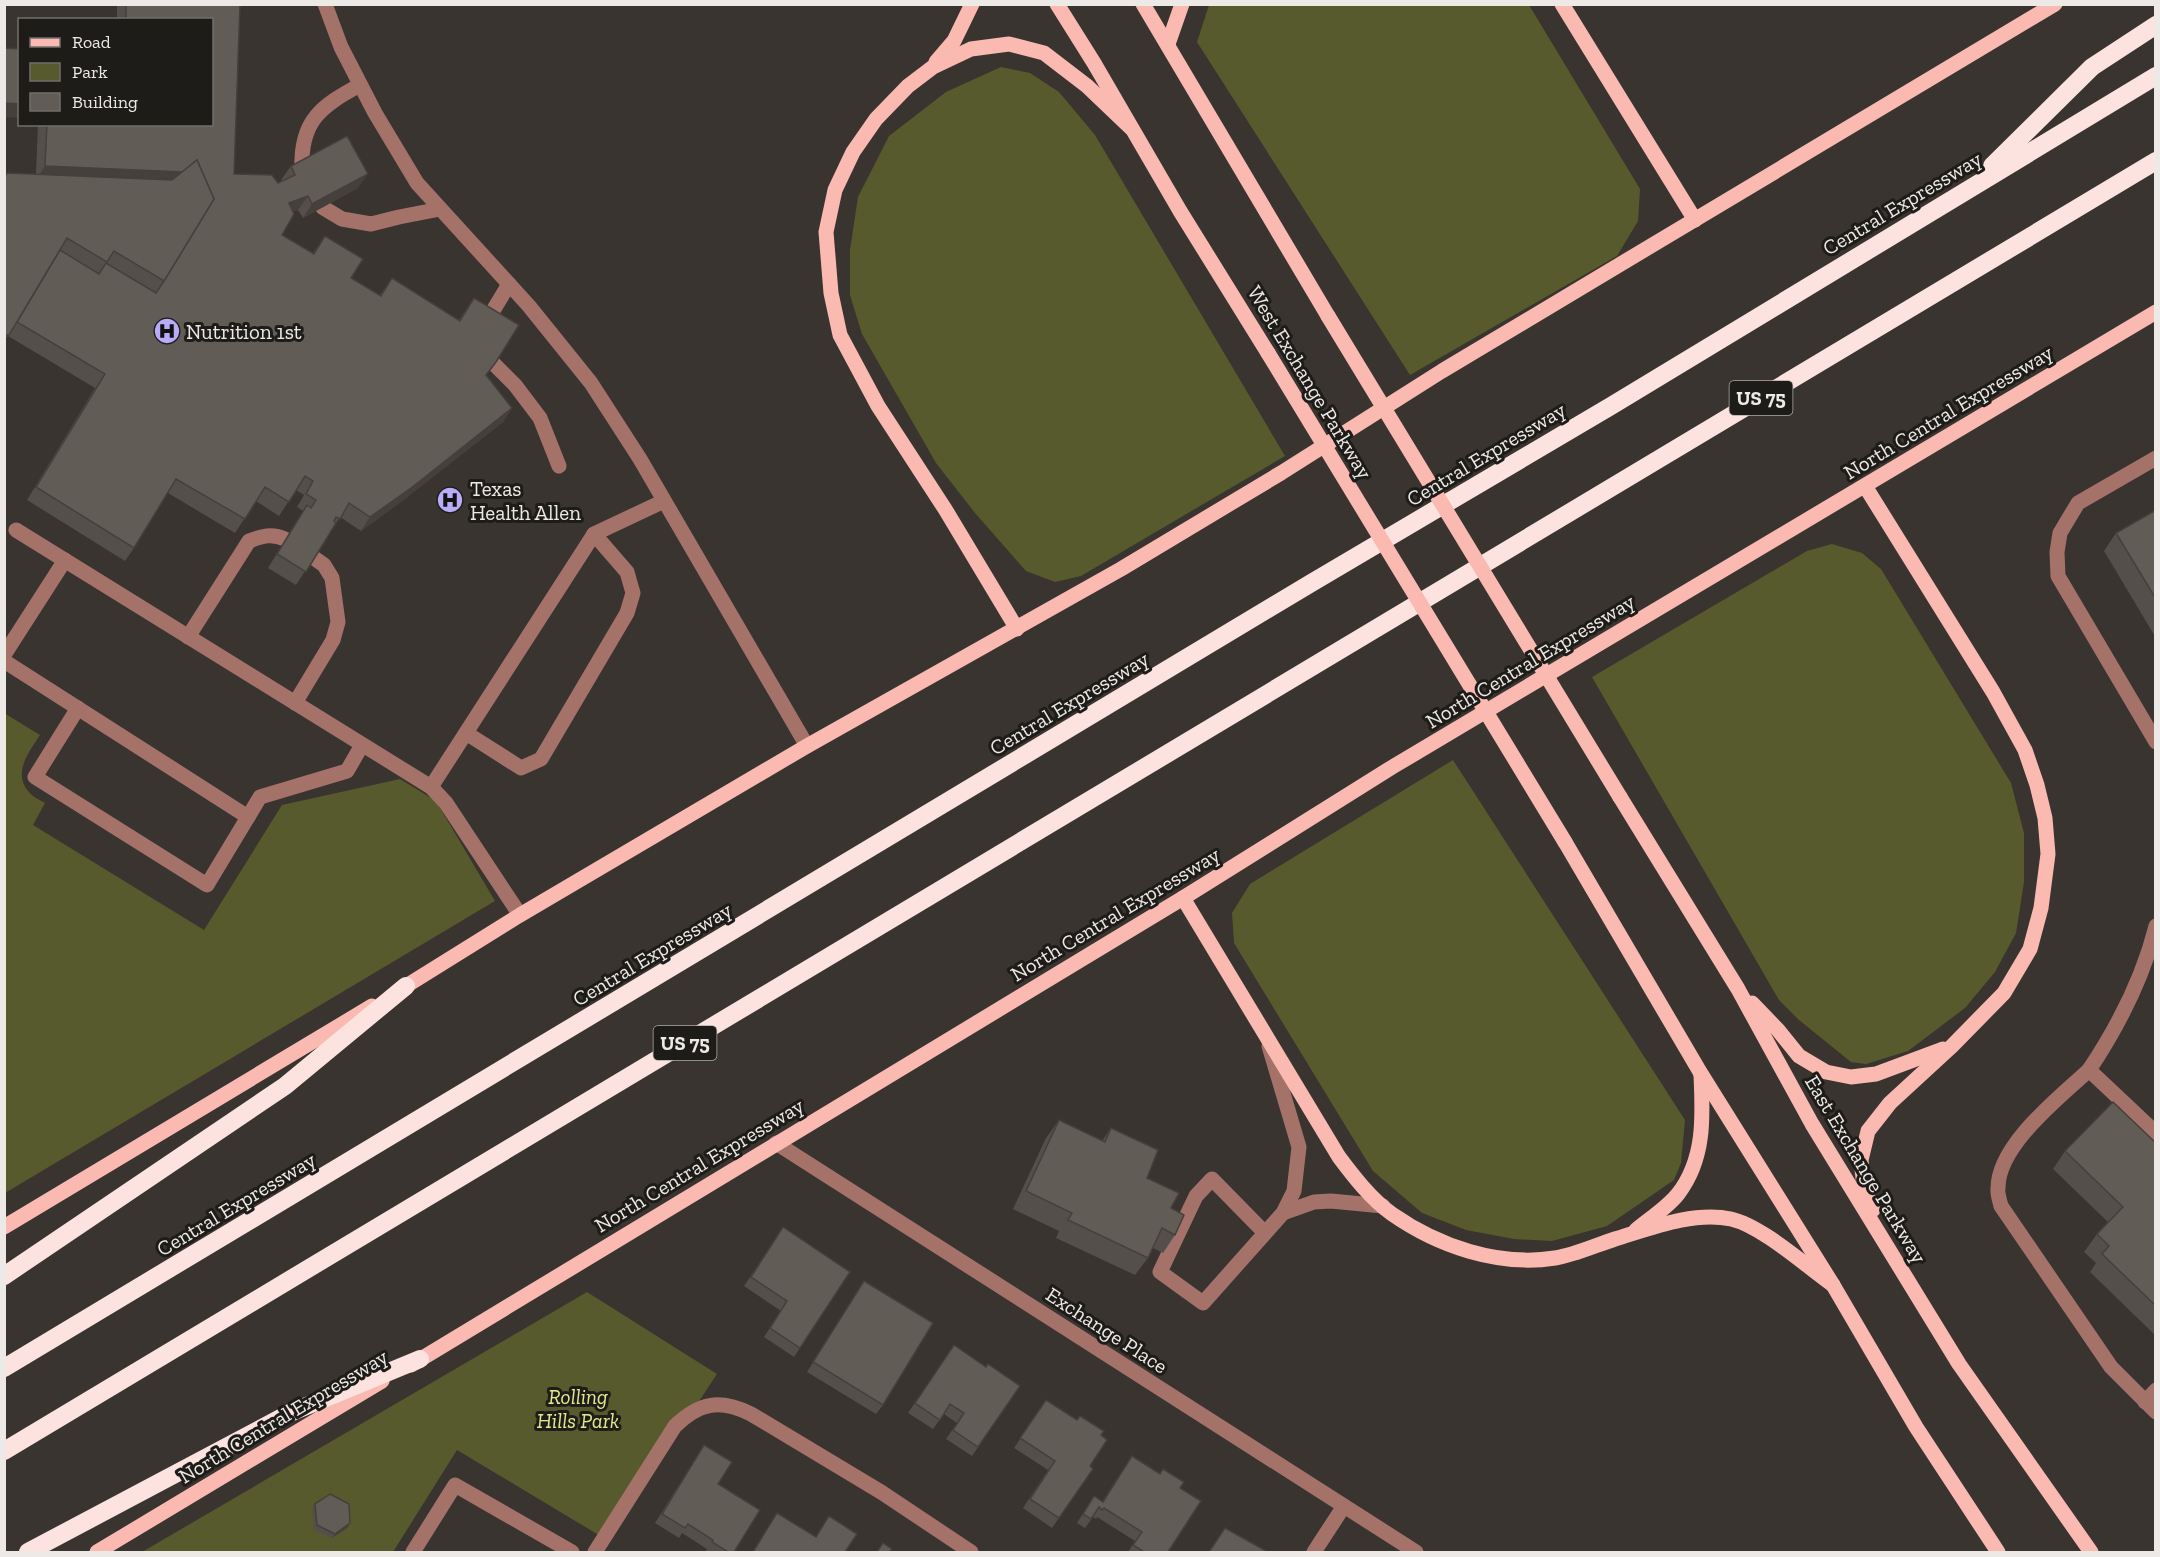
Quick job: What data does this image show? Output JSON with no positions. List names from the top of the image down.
{
  "streets": {
    "highway": ["Central Expressway", "US 75"],
    "main road": ["West Exchange Parkway", "North Central Expressway", "East Exchange Parkway"],
    "street": ["Exchange Place"]
  },
  "crossings": [
    ["North Central Expressway", "Exchange Place"]
  ],
  "parks": ["Rolling Hills Park"],
  "places": {
    "hospital": ["Nutrition 1st", "Texas Health Allen"]
  },
  "legend": ["Road", "Park", "Building"]
}
